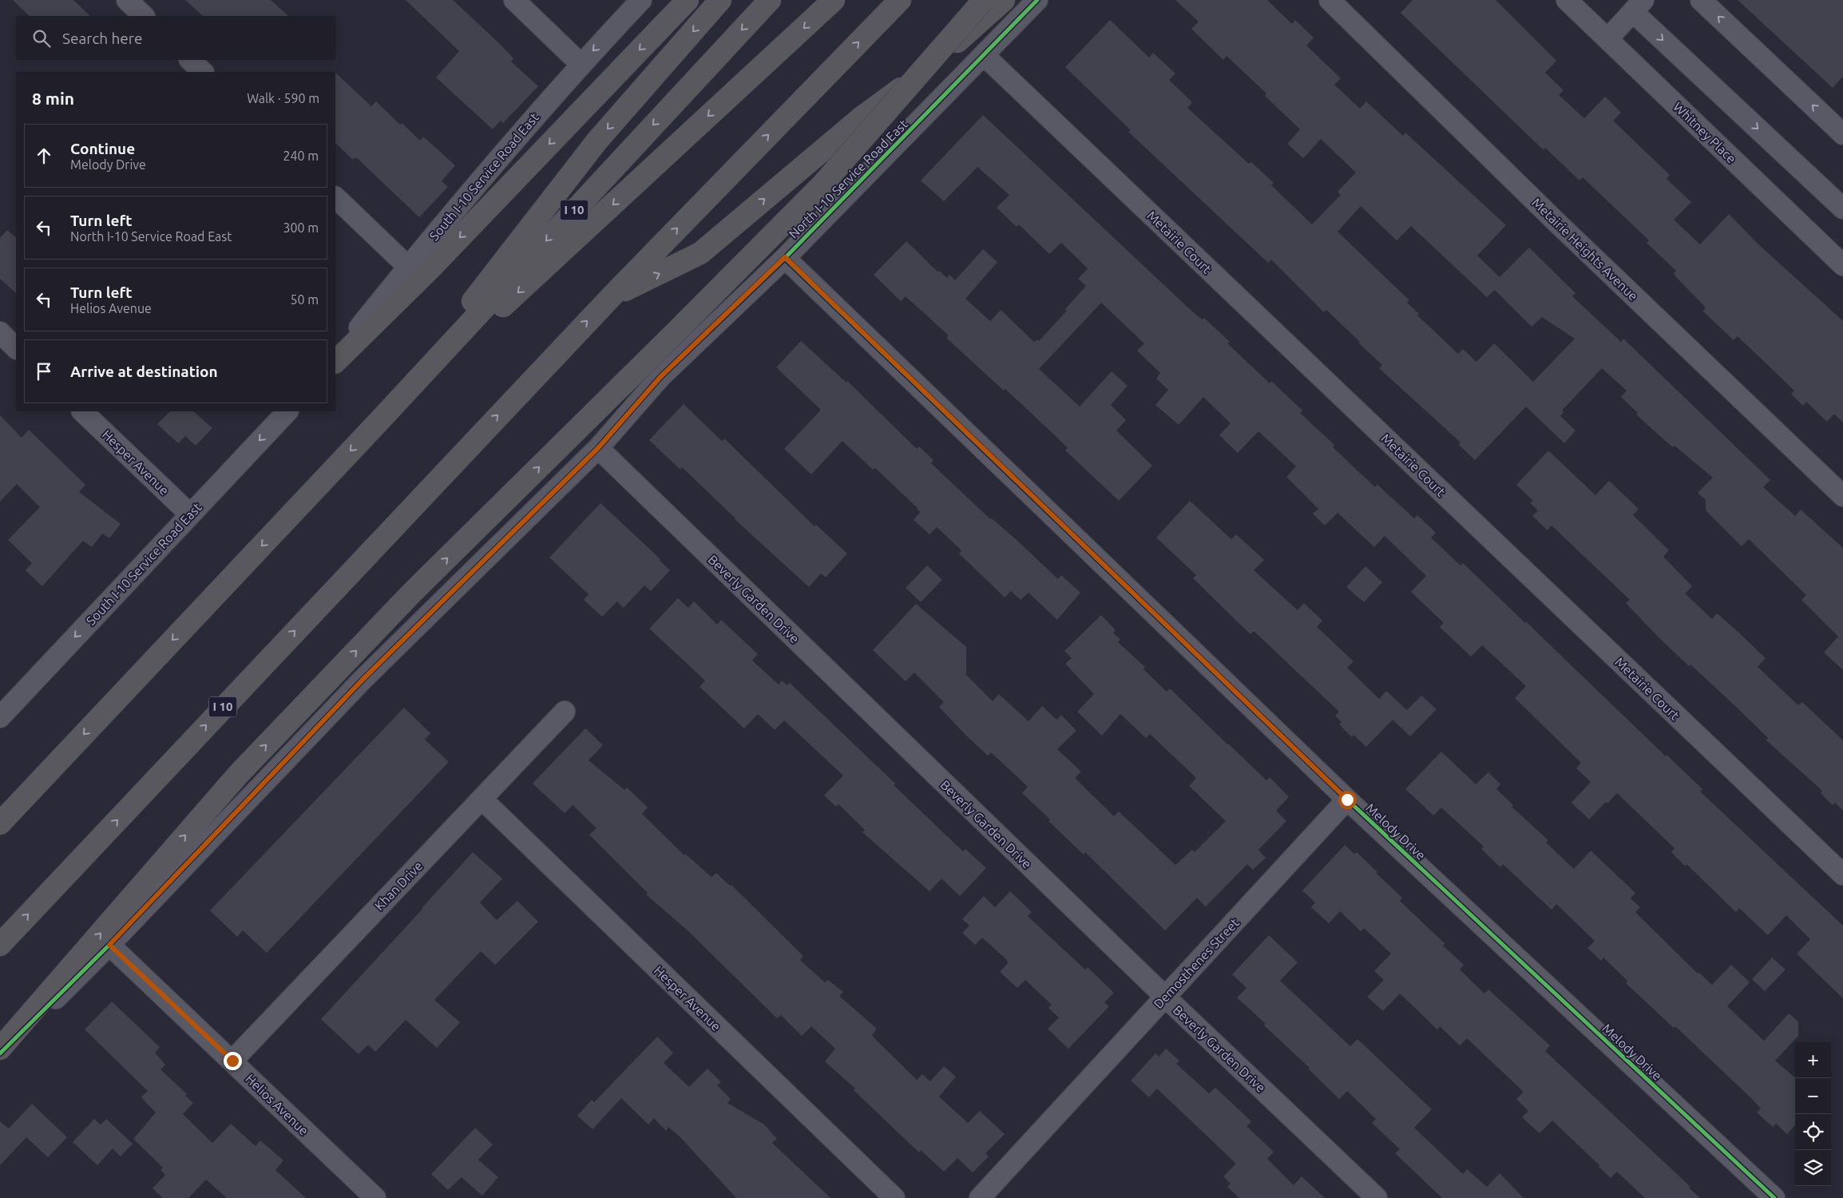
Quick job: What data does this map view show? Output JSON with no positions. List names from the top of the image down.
{
  "streets": {
    "highway": ["I 10"],
    "street": [
      "Whitney Place",
      "South I-10 Service Road East",
      "North I-10 Service Road East",
      "Metairie Court",
      "Metairie Heights Avenue",
      "Hesper Avenue",
      "Beverly Garden Drive",
      "Melody Drive",
      "Khan Drive",
      "Demosthenes Street",
      "Helios Avenue"
    ]
  },
  "crossings": [
    ["South I-10 Service Road East", "Hesper Avenue"],
    ["North I-10 Service Road East", "Metairie Court"],
    ["North I-10 Service Road East", "Beverly Garden Drive"],
    ["North I-10 Service Road East", "Melody Drive"],
    ["North I-10 Service Road East", "Helios Avenue"],
    ["Hesper Avenue", "Khan Drive"],
    ["Beverly Garden Drive", "Demosthenes Street"],
    ["Melody Drive", "Demosthenes Street"],
    ["Khan Drive", "Helios Avenue"]
  ],
  "one_way": ["South I-10 Service Road East"],
  "page": {
    "search": "Search here",
    "heading": ["8 min", "Walk · 590 m"],
    "list": [
      ["Continue", "Melody Drive", "240 m"],
      ["Turn left", "North I-10 Service Road East", "300 m"],
      ["Turn left", "Helios Avenue", "50 m"],
      "Arrive at destination"
    ],
    "map_buttons": ["+", "−"]
  }
}
